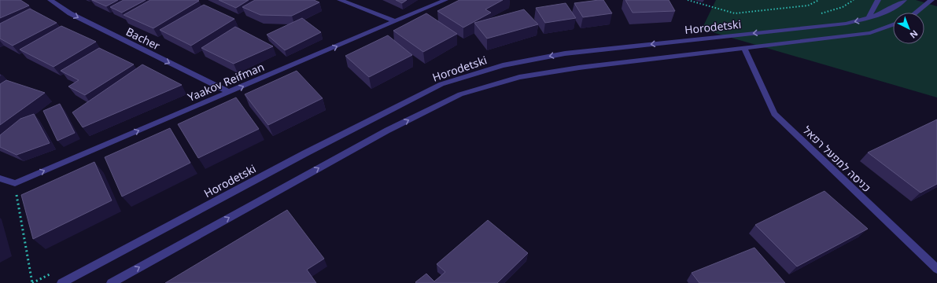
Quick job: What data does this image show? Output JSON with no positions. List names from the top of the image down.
{
  "streets": {
    "street": [
      "Horodetski",
      "Bacher",
      "Yaakov Reifman",
      "כניסה למפעל רפאל"
    ]
  },
  "crossings": [
    ["Bacher", "Yaakov Reifman"]
  ],
  "one_way": ["Bacher", "Yaakov Reifman"],
  "north": "bottom right"
}
